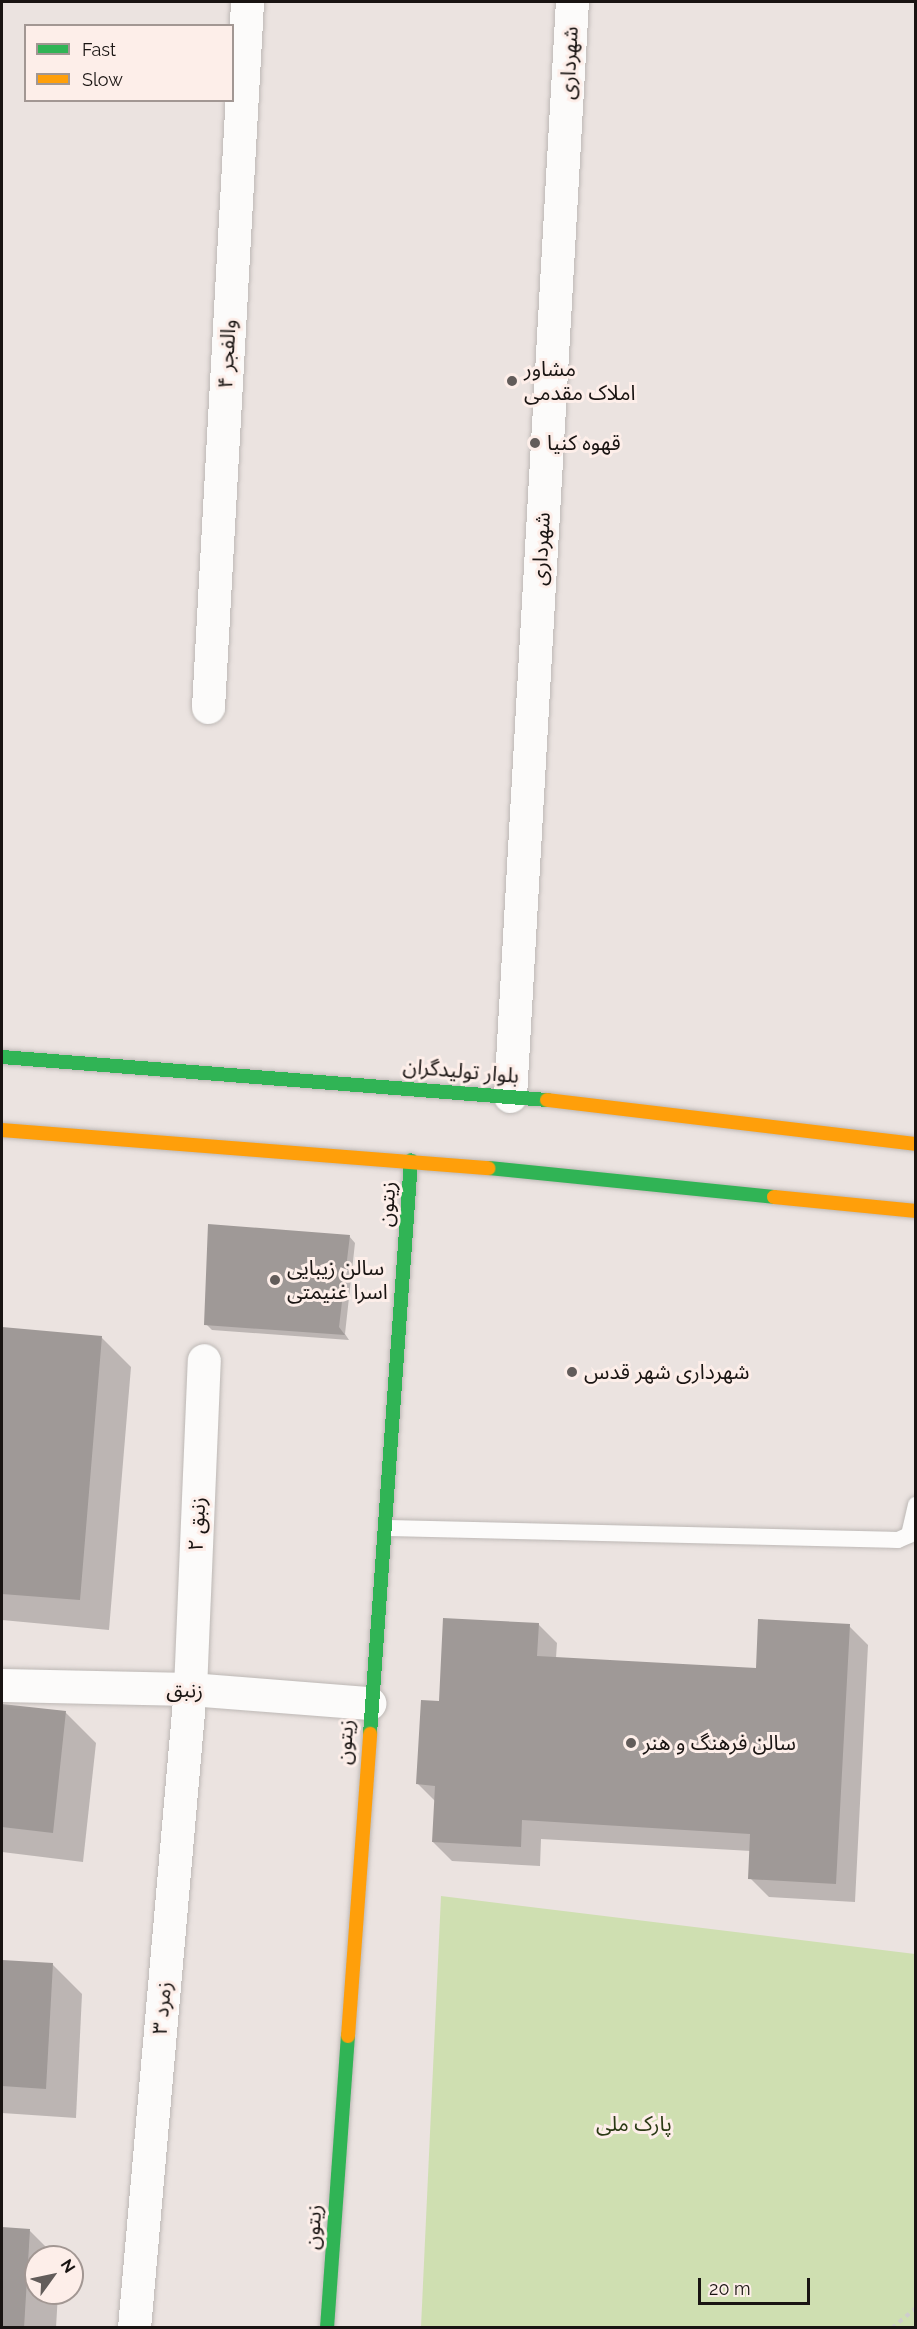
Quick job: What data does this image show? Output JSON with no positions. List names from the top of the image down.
{
  "streets": {
    "main road": ["بلوار تولیدگران", "زیتون"],
    "street": [
      "شهرداری",
      "والفجر ۴",
      "زنبق ۲",
      "زنبق",
      "زمرد ۳"
    ]
  },
  "crossings": [
    ["شهرداری", "بلوار تولیدگران"],
    ["زیتون", "زنبق"],
    ["زنبق ۲", "زنبق"],
    ["زنبق ۲", "زمرد ۳"],
    ["زنبق", "زمرد ۳"]
  ],
  "parks": ["پارک ملی"],
  "places": [
    "مشاور املاک مقدمی",
    "قهوه کنیا",
    "سالن زیبایی اسرا غنیمتی",
    "شهرداری شهر قدس",
    "سالن فرهنگ و هنر"
  ],
  "legend": ["Fast", "Slow"],
  "scale_bar": "20 m",
  "north": "top right"
}
